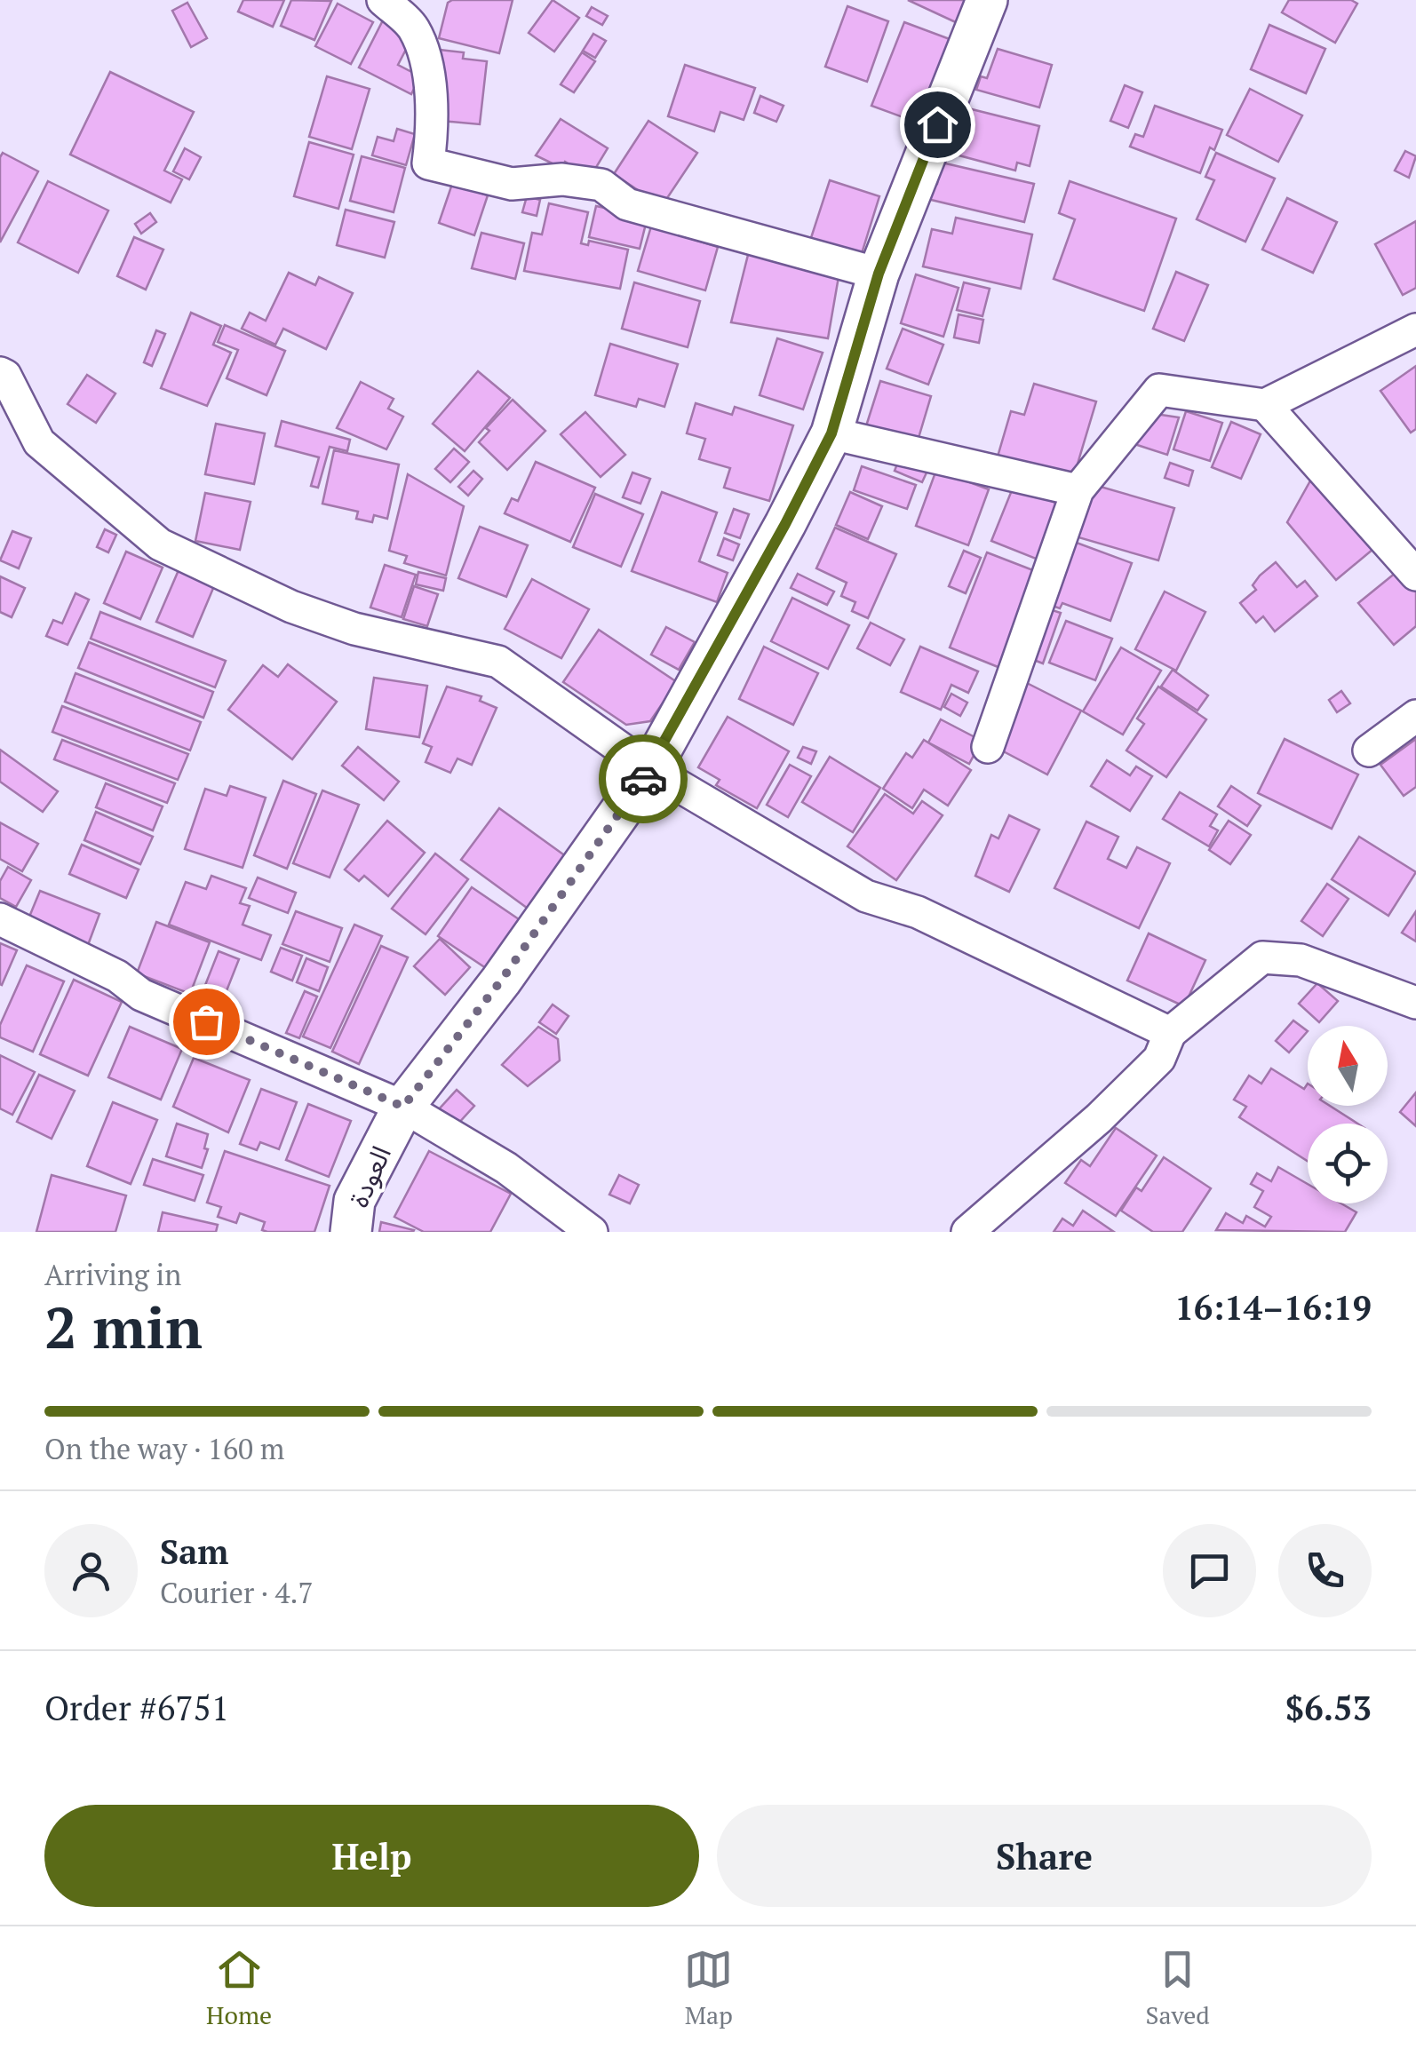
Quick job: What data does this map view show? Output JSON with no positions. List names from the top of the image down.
{
  "streets": {
    "main road": ["العودة"]
  },
  "north": "top",
  "page": {
    "heading": ["2 min", "Arriving in", "16:14–16:19"],
    "panel": [
      "Sam",
      "Courier · 4.7",
      "Order #6751",
      "$6.53"
    ],
    "bar": "On the way · 160 m",
    "buttons": ["Help", "Share"],
    "tabs": ["Home", "Map", "Saved"]
  }
}
